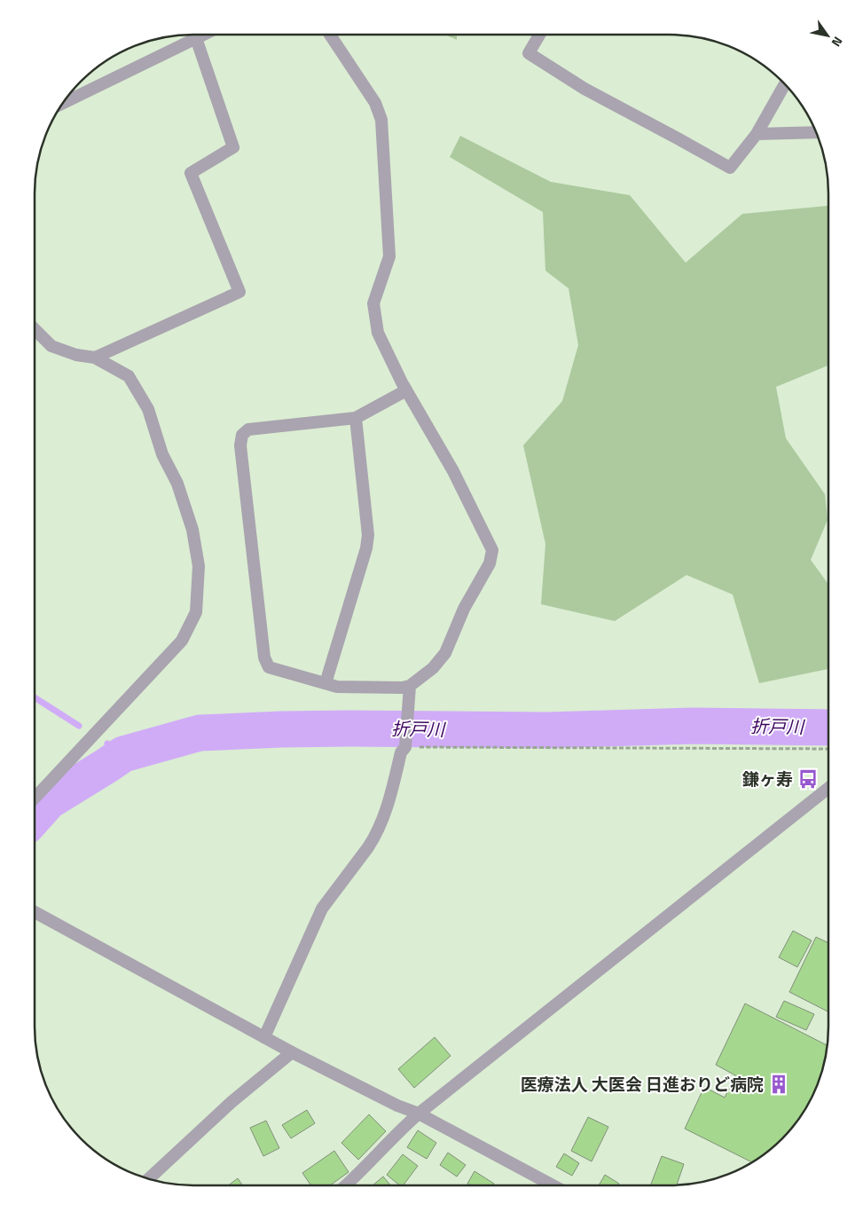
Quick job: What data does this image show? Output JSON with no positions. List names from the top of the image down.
{
  "water": ["折戸川"],
  "places": {
    "bus stop": ["鎌ヶ寿"],
    "building": ["医療法人 大医会 日進おりど病院"]
  },
  "north": "bottom right"
}
